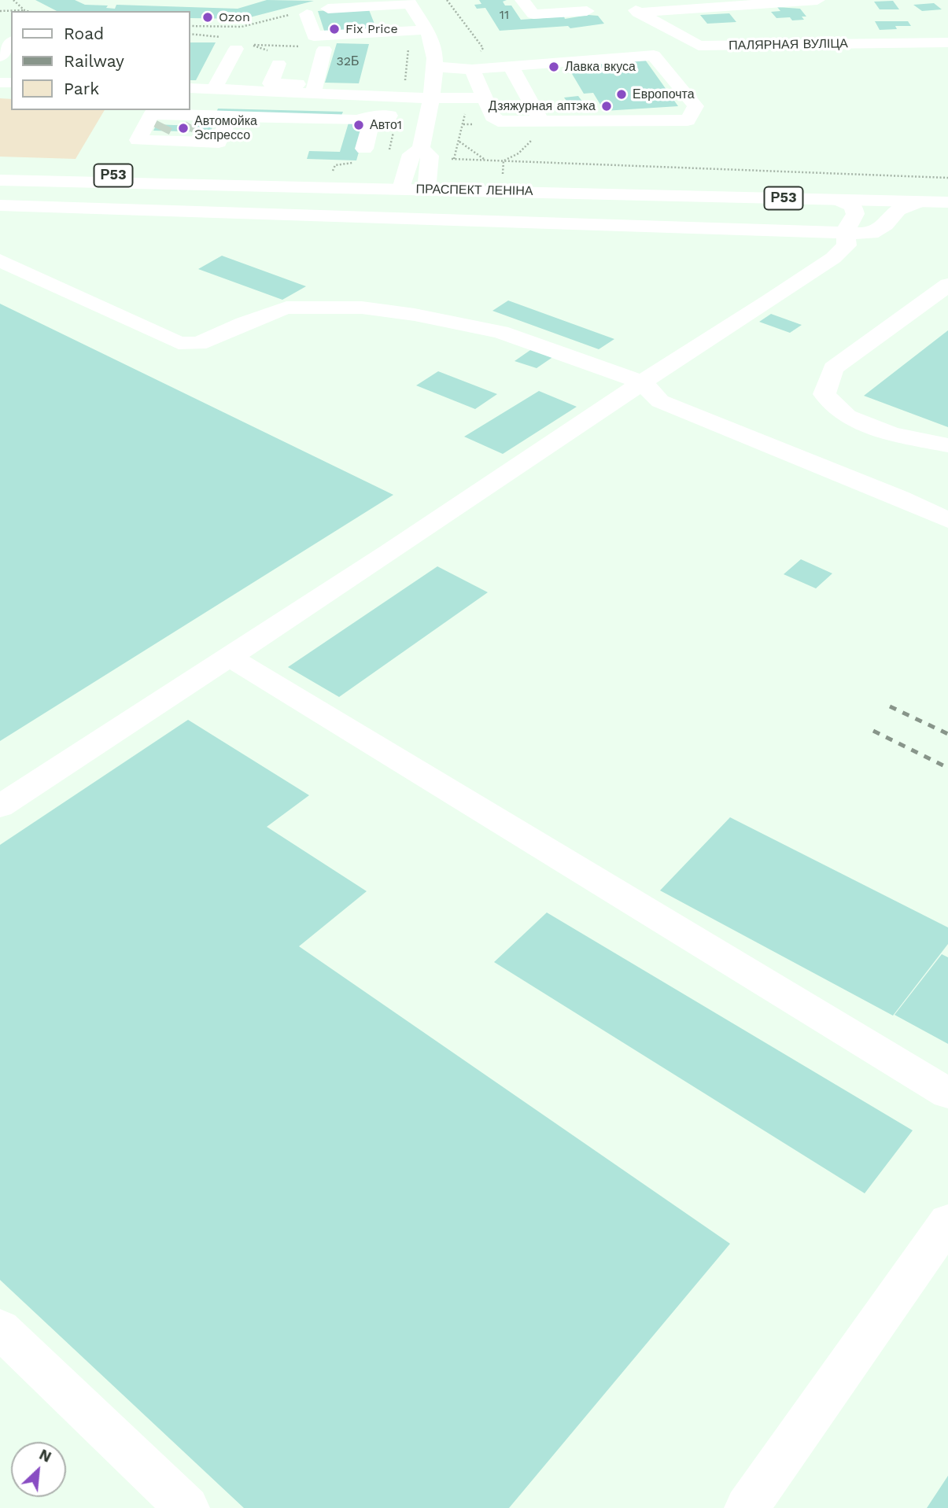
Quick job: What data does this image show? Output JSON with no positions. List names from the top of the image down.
{
  "streets": {
    "main road": ["ПАЛЯРНАЯ ВУЛІЦА", "Р53", "ПРАСПЕКТ ЛЕНІНА"]
  },
  "places": [
    "Ozon",
    "Fix Price",
    "Лавка вкуса",
    "Европочта",
    "Дзяжурная аптэка",
    "Авто1",
    "Автомойка Эспрессо"
  ],
  "house_numbers": ["11", "32Б"],
  "legend": ["Road", "Railway", "Park"],
  "north": "top right"
}
